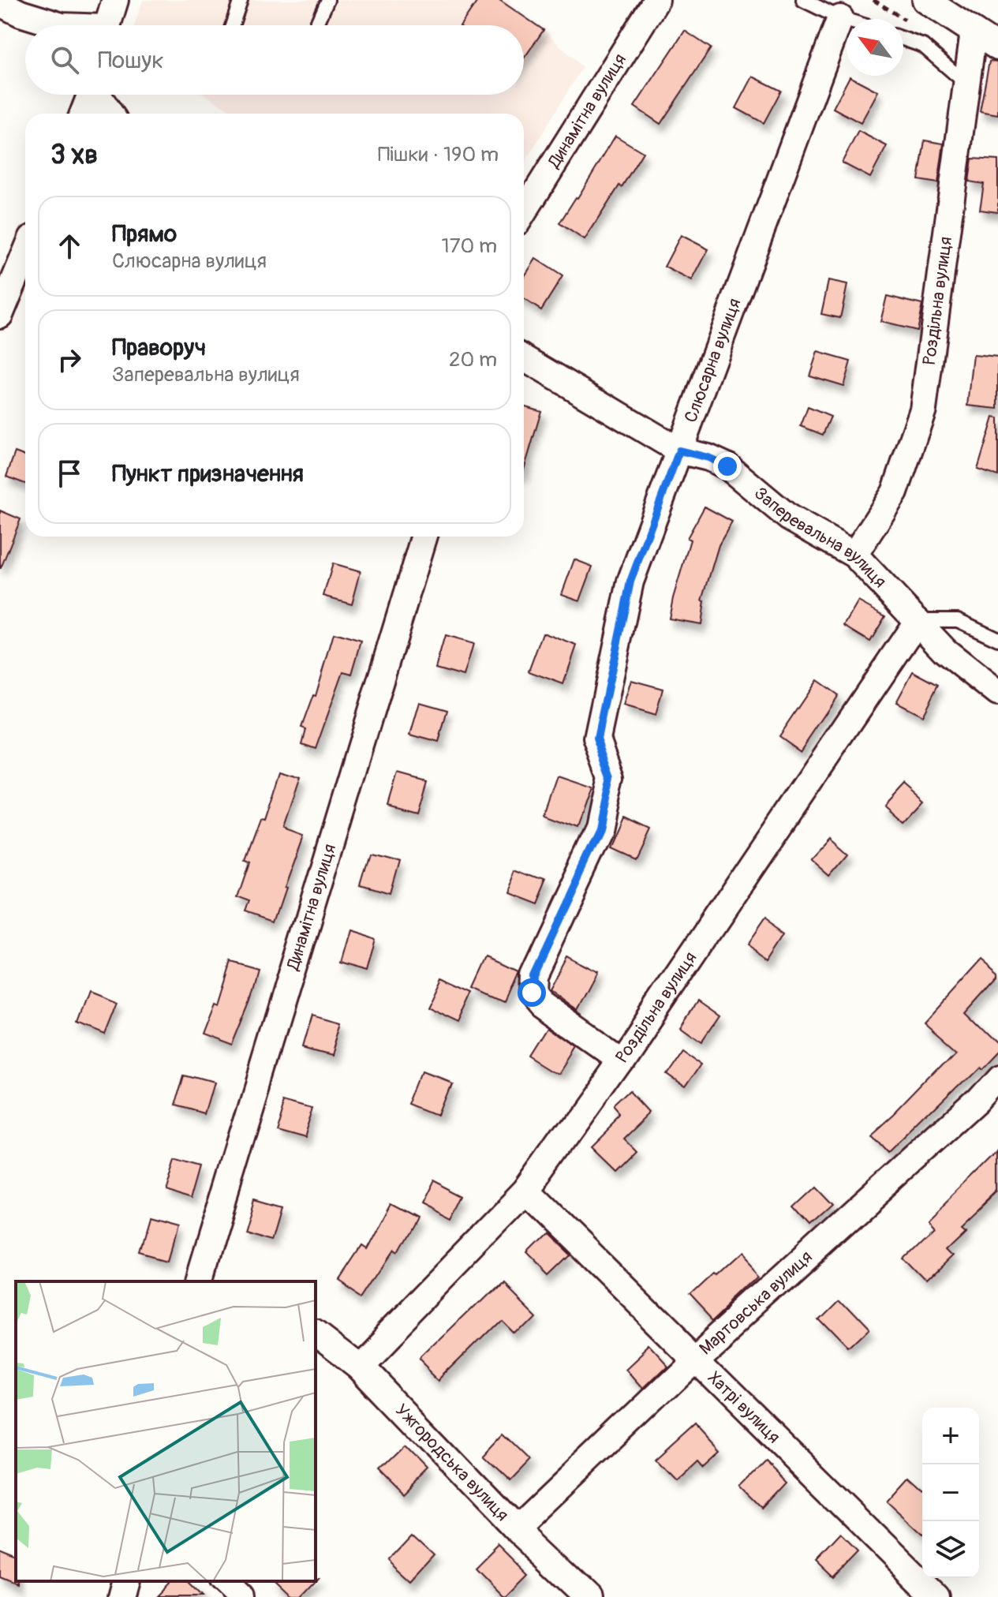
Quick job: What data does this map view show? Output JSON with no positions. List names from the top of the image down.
{
  "streets": {
    "street": [
      "Динамітна вулиця",
      "Роздільна вулиця",
      "Слюсарна вулиця",
      "Заперевальна вулиця",
      "Мартовська вулиця",
      "Хатрі вулиця",
      "Ужгородська вулиця"
    ]
  },
  "crossings": [
    ["Роздільна вулиця", "Слюсарна вулиця"],
    ["Роздільна вулиця", "Заперевальна вулиця"],
    ["Роздільна вулиця", "Хатрі вулиця"],
    ["Роздільна вулиця", "Ужгородська вулиця"],
    ["Слюсарна вулиця", "Заперевальна вулиця"],
    ["Мартовська вулиця", "Хатрі вулиця"],
    ["Мартовська вулиця", "Ужгородська вулиця"]
  ],
  "north": "top left",
  "page": {
    "search": "Пошук",
    "heading": ["3 хв", "Пішки · 190 m"],
    "list": [
      ["Прямо", "Слюсарна вулиця", "170 m"],
      ["Праворуч", "Заперевальна вулиця", "20 m"],
      "Пункт призначення"
    ],
    "map_buttons": ["+", "−"]
  }
}
